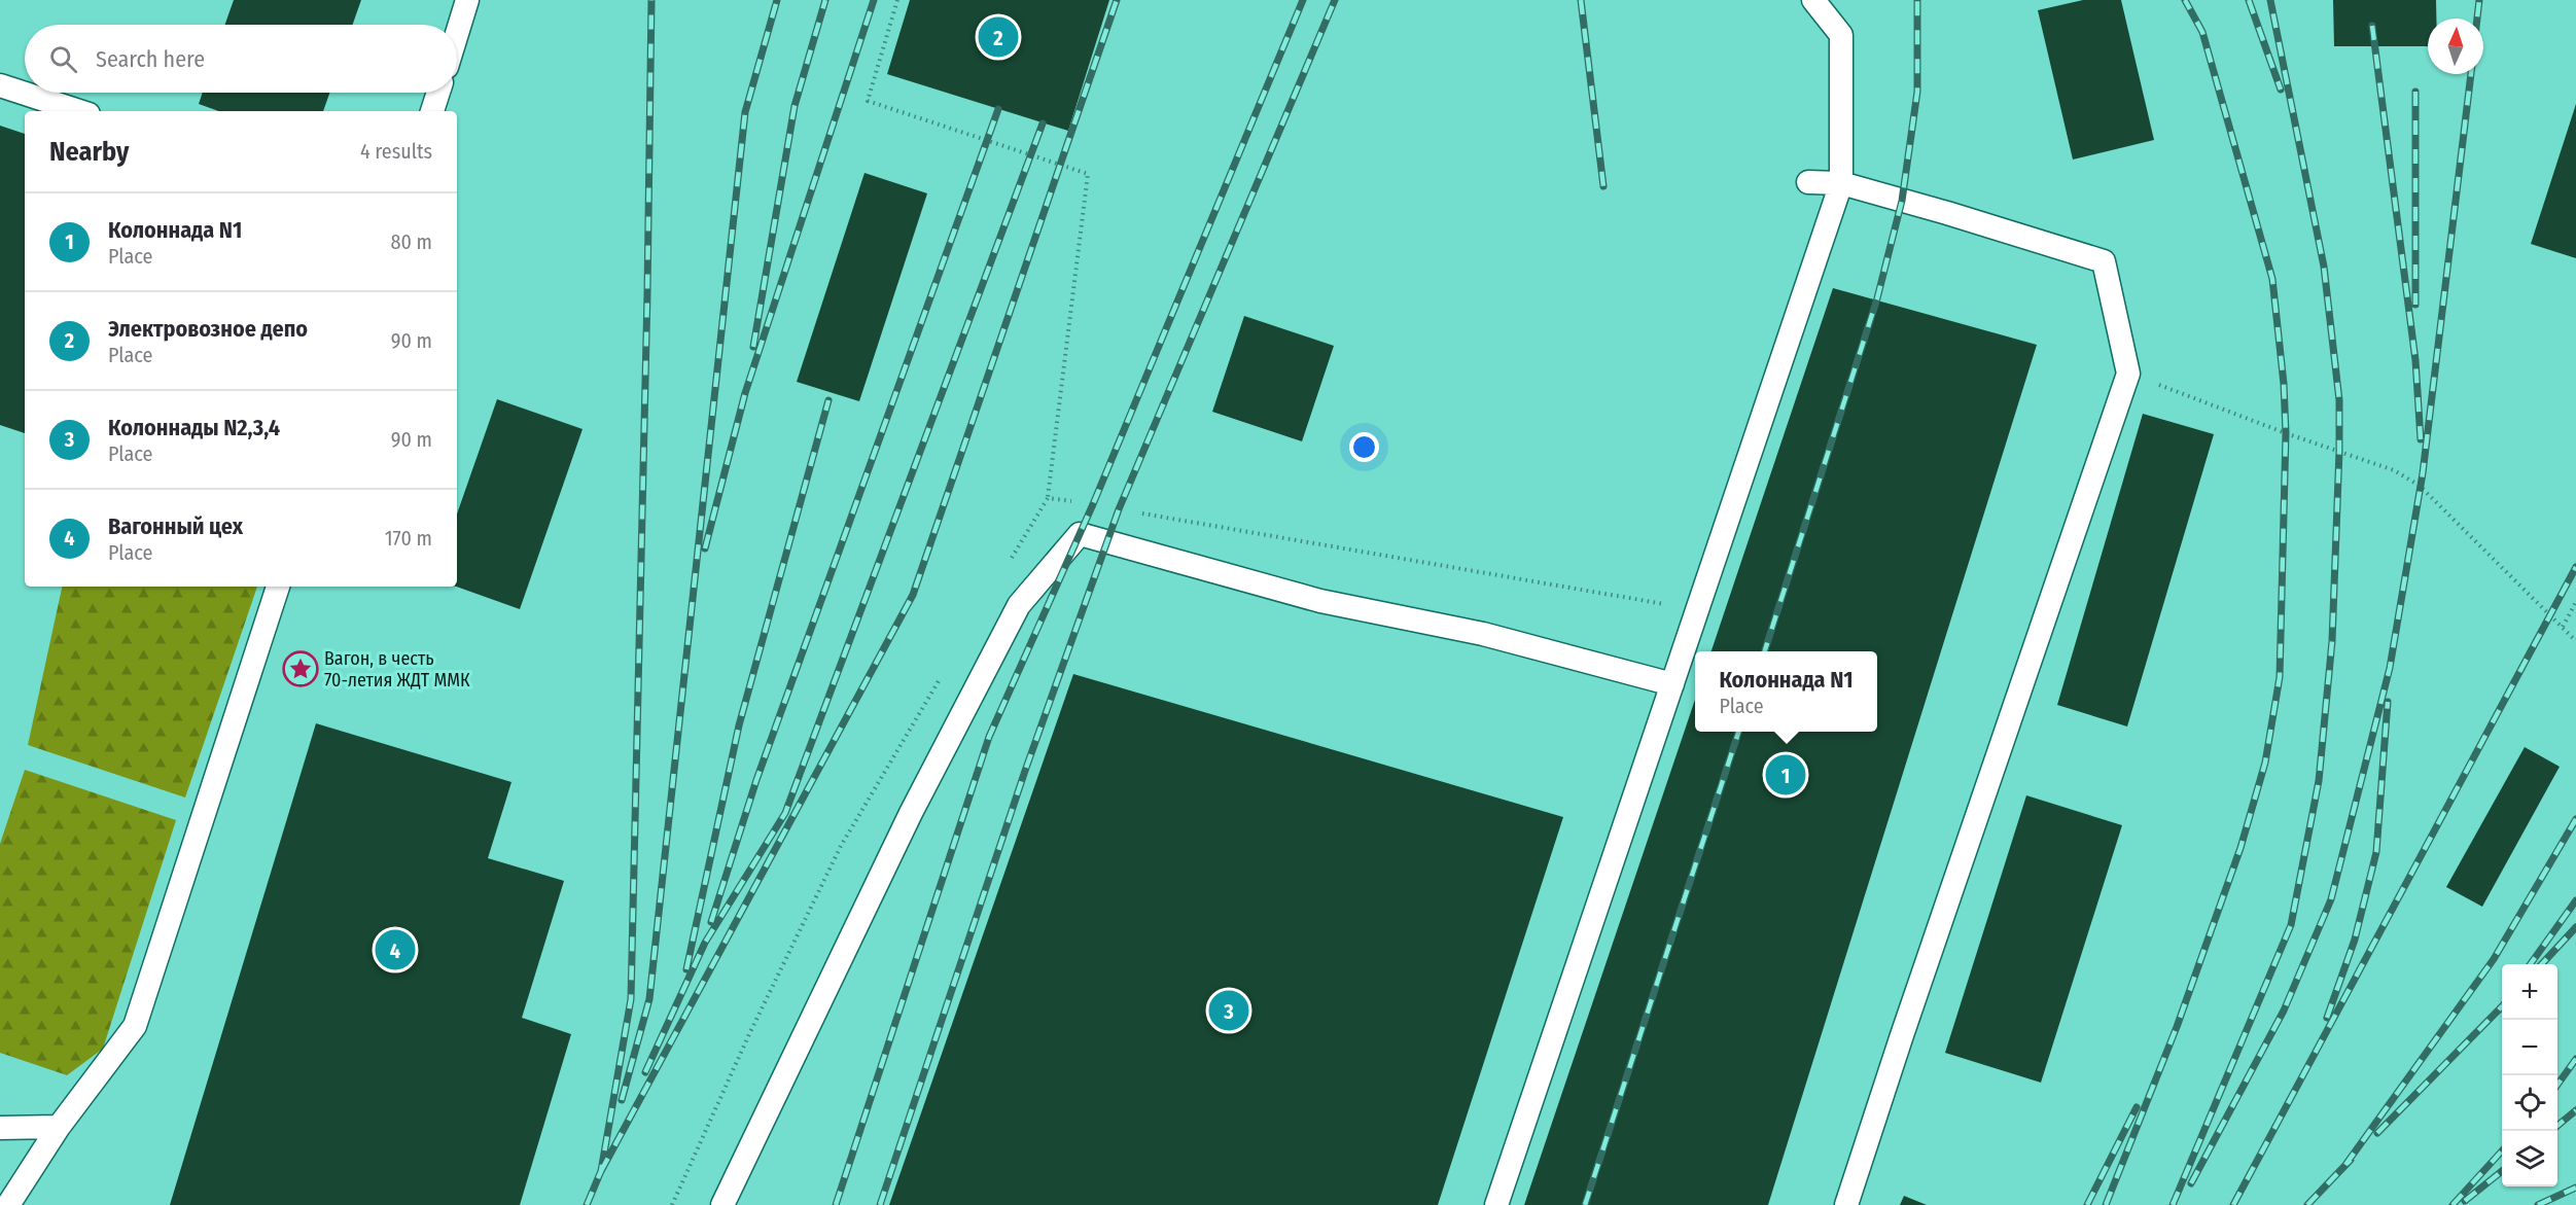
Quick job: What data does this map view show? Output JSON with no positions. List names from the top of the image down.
{
  "places": {
    "place": ["Вагон, в честь 70-летия ЖДТ ММК"]
  },
  "north": "top",
  "page": {
    "pins": [
      "2",
      "1",
      "4",
      "3"
    ],
    "search": "Search here",
    "heading": ["Nearby", "4 results"],
    "list": [
      {
        "mark": "1",
        "name": "Колоннада N1",
        "note": "Place",
        "value": "80 m"
      },
      {
        "mark": "2",
        "name": "Электровозное депо",
        "note": "Place",
        "value": "90 m"
      },
      {
        "mark": "3",
        "name": "Колоннады N2,3,4",
        "note": "Place",
        "value": "90 m"
      },
      {
        "mark": "4",
        "name": "Вагонный цех",
        "note": "Place",
        "value": "170 m"
      }
    ],
    "popup": ["Колоннада N1", "Place"],
    "map_buttons": ["+", "−"]
  }
}
